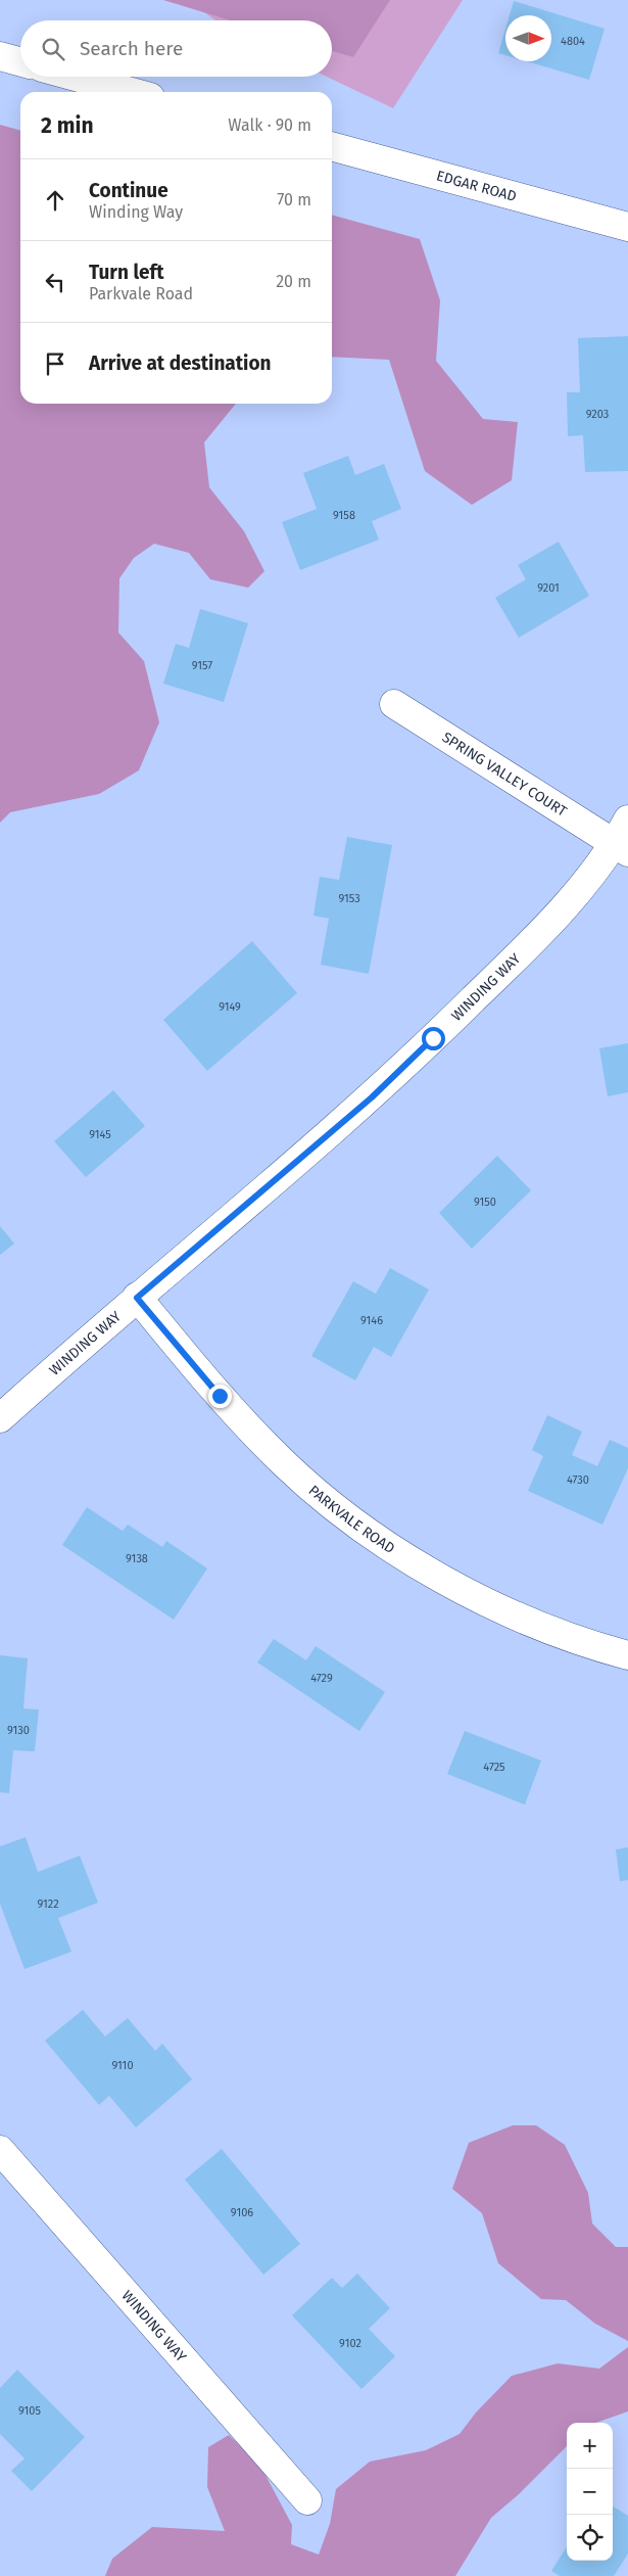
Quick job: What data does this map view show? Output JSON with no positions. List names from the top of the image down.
{
  "streets": {
    "street": [
      "EDGAR ROAD",
      "SPRING VALLEY COURT",
      "WINDING WAY",
      "PARKVALE ROAD"
    ]
  },
  "crossings": [
    ["SPRING VALLEY COURT", "WINDING WAY"],
    ["WINDING WAY", "PARKVALE ROAD"]
  ],
  "house_numbers": [
    "4804",
    "9203",
    "9158",
    "9201",
    "9157",
    "9153",
    "9149",
    "9145",
    "9150",
    "9146",
    "4730",
    "9138",
    "4729",
    "9130",
    "4725",
    "9122",
    "9110",
    "9106",
    "9102",
    "9105"
  ],
  "north": "right",
  "page": {
    "search": "Search here",
    "heading": ["2 min", "Walk · 90 m"],
    "list": [
      ["Continue", "Winding Way", "70 m"],
      ["Turn left", "Parkvale Road", "20 m"],
      "Arrive at destination"
    ],
    "map_buttons": ["+", "−"]
  }
}
